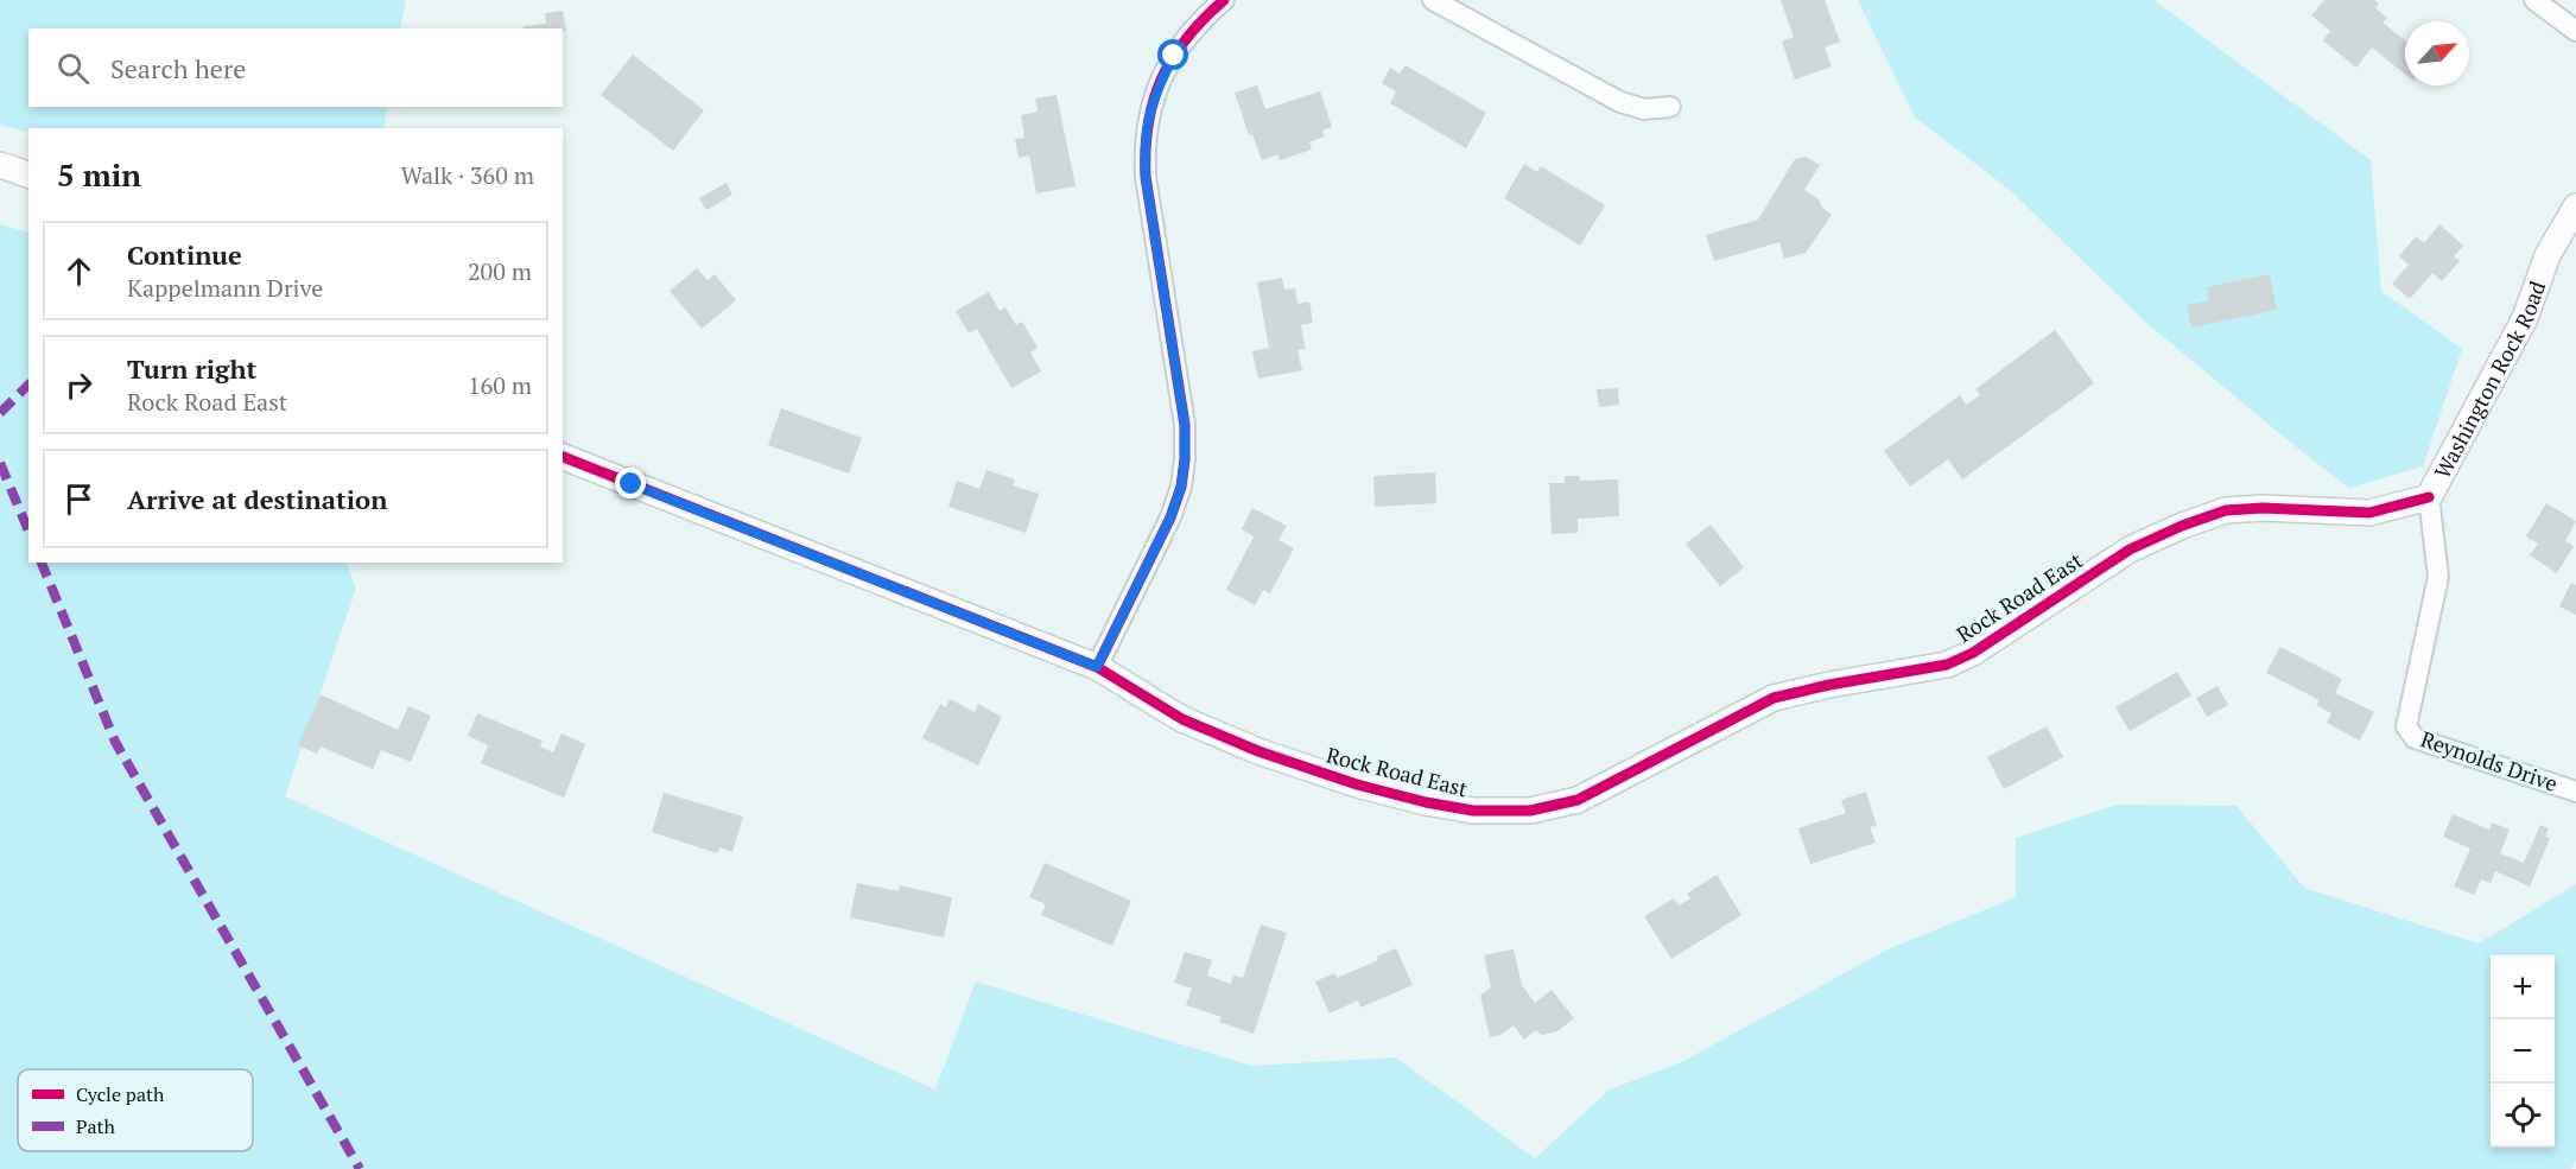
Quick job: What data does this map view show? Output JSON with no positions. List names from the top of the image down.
{
  "streets": {
    "street": ["Washington Rock Road", "Rock Road East", "Reynolds Drive"]
  },
  "crossings": [
    ["Washington Rock Road", "Rock Road East"],
    ["Washington Rock Road", "Reynolds Drive"]
  ],
  "legend": ["Cycle path", "Path"],
  "north": "top right",
  "page": {
    "search": "Search here",
    "heading": ["5 min", "Walk · 360 m"],
    "list": [
      ["Continue", "Kappelmann Drive", "200 m"],
      ["Turn right", "Rock Road East", "160 m"],
      "Arrive at destination"
    ],
    "map_buttons": ["+", "−"]
  }
}
